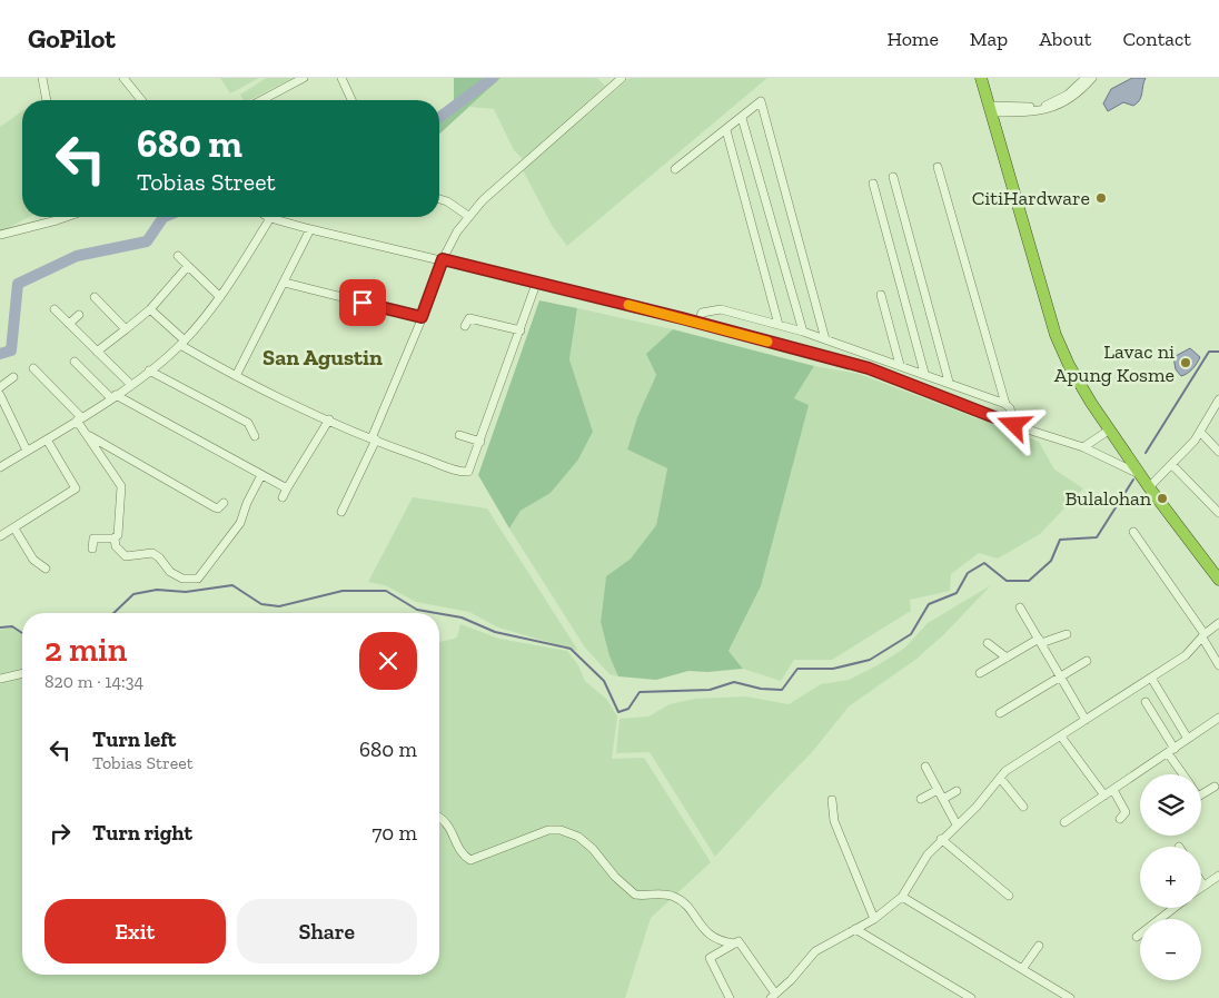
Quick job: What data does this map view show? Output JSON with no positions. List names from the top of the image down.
{
  "districts": ["San Agustin"],
  "places": ["CitiHardware", "Lavac ni Apung Kosme", "Bulalohan"],
  "page": {
    "header": "GoPilot",
    "nav": [
      "Home",
      "Map",
      "About",
      "Contact"
    ],
    "turn": ["680 m", "Tobias Street"],
    "heading": ["2 min", "820 m · 14:34"],
    "list": [
      {
        "name": "Turn left",
        "note": "Tobias Street",
        "value": "680 m"
      },
      {
        "name": "Turn right",
        "value": "70 m"
      }
    ],
    "map_buttons": ["+", "−"],
    "buttons": ["Exit", "Share"]
  }
}
